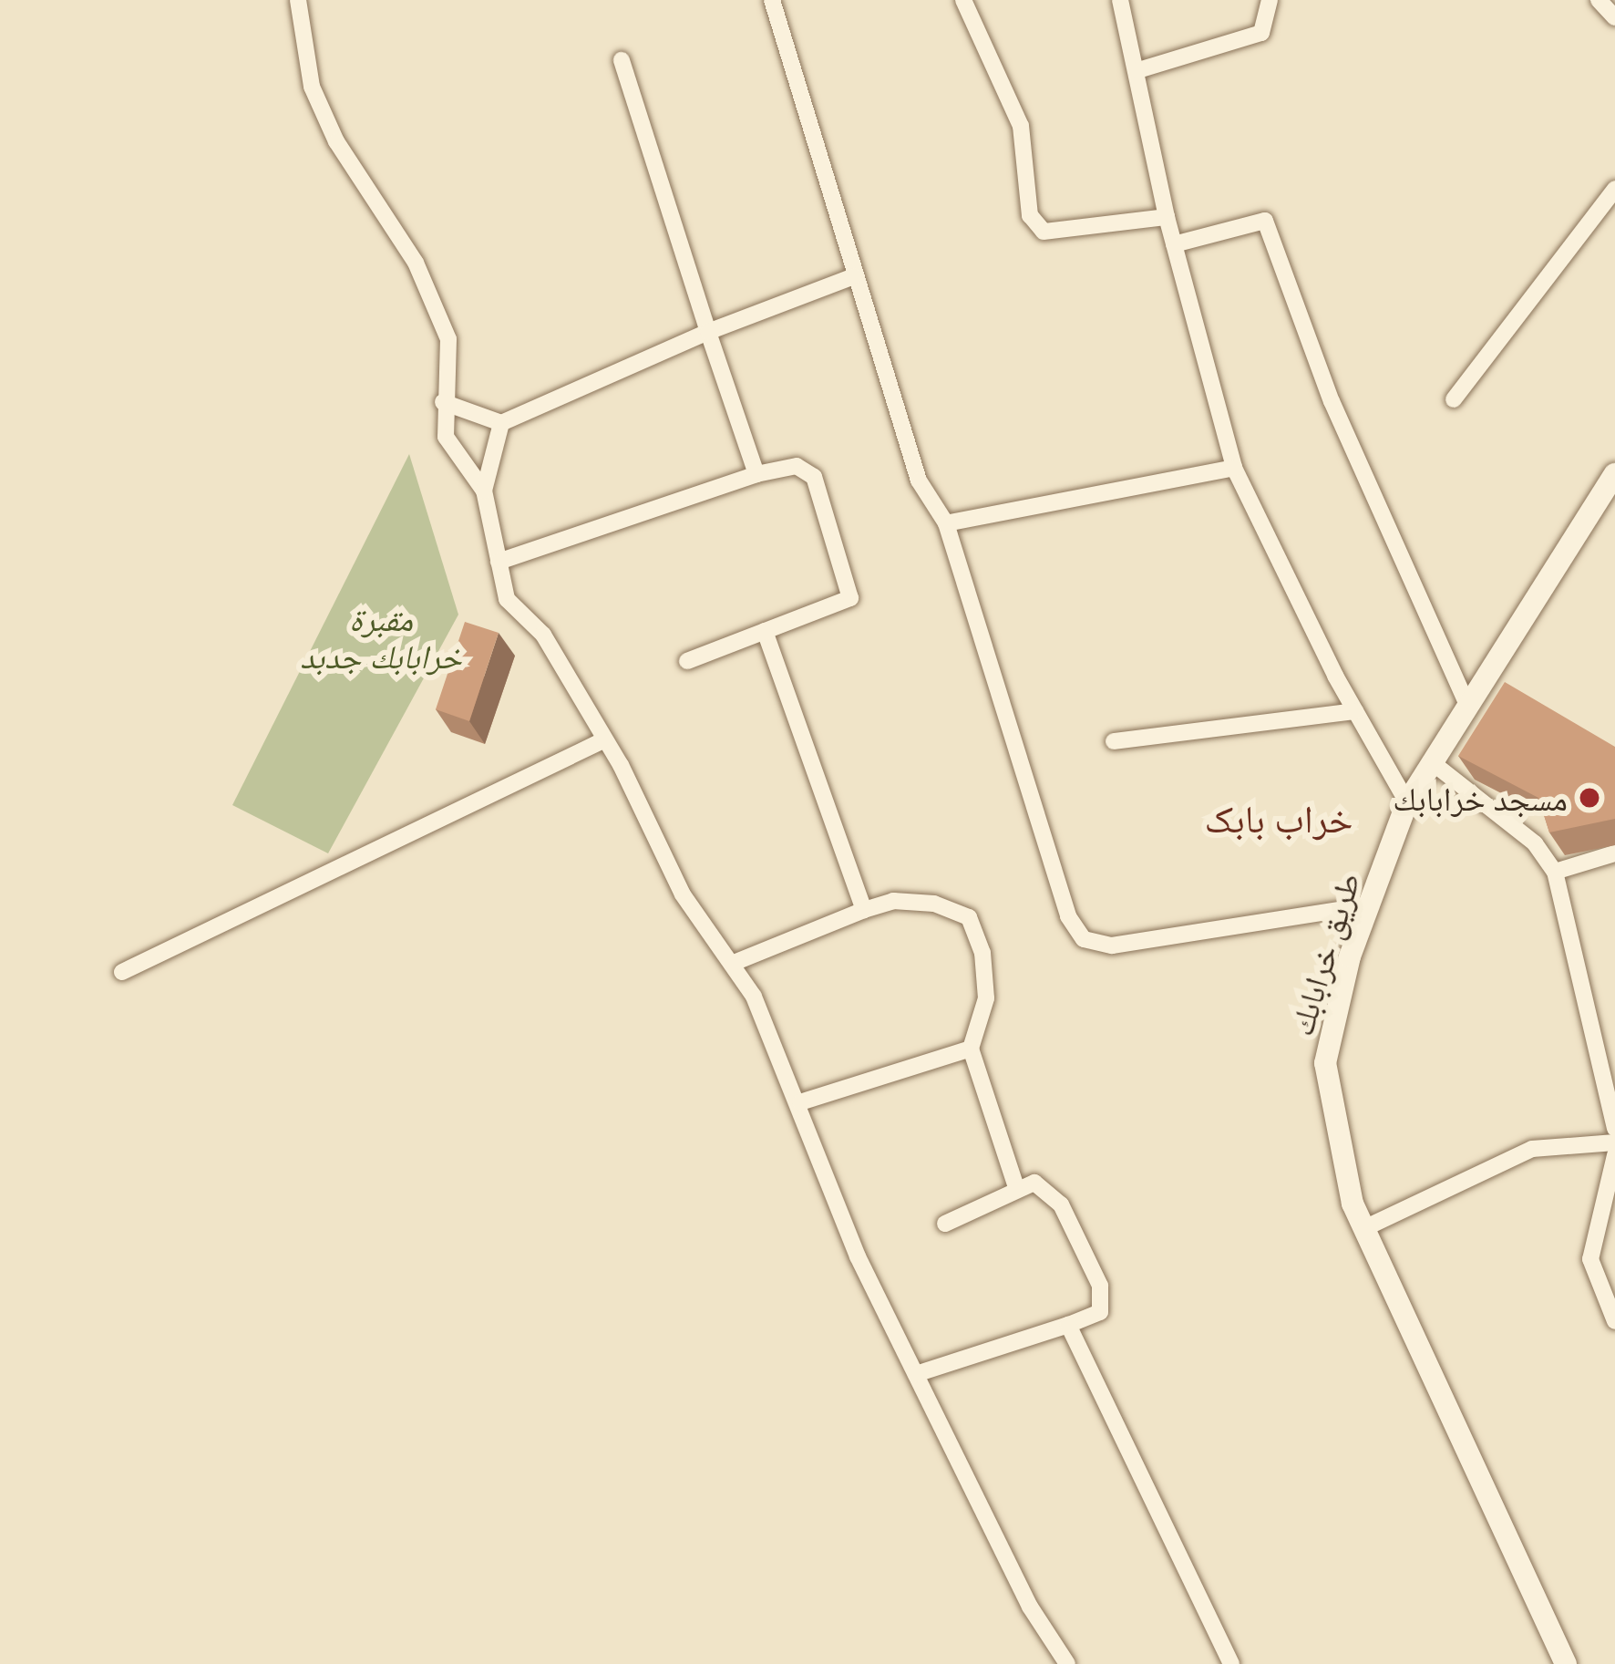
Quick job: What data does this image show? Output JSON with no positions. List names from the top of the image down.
{
  "streets": {
    "main road": ["طريق خرابابك"]
  },
  "districts": ["خراب بابک"],
  "parks": ["مقبرة خرابابك جدبد"],
  "places": ["مسجد خرابابك"]
}
